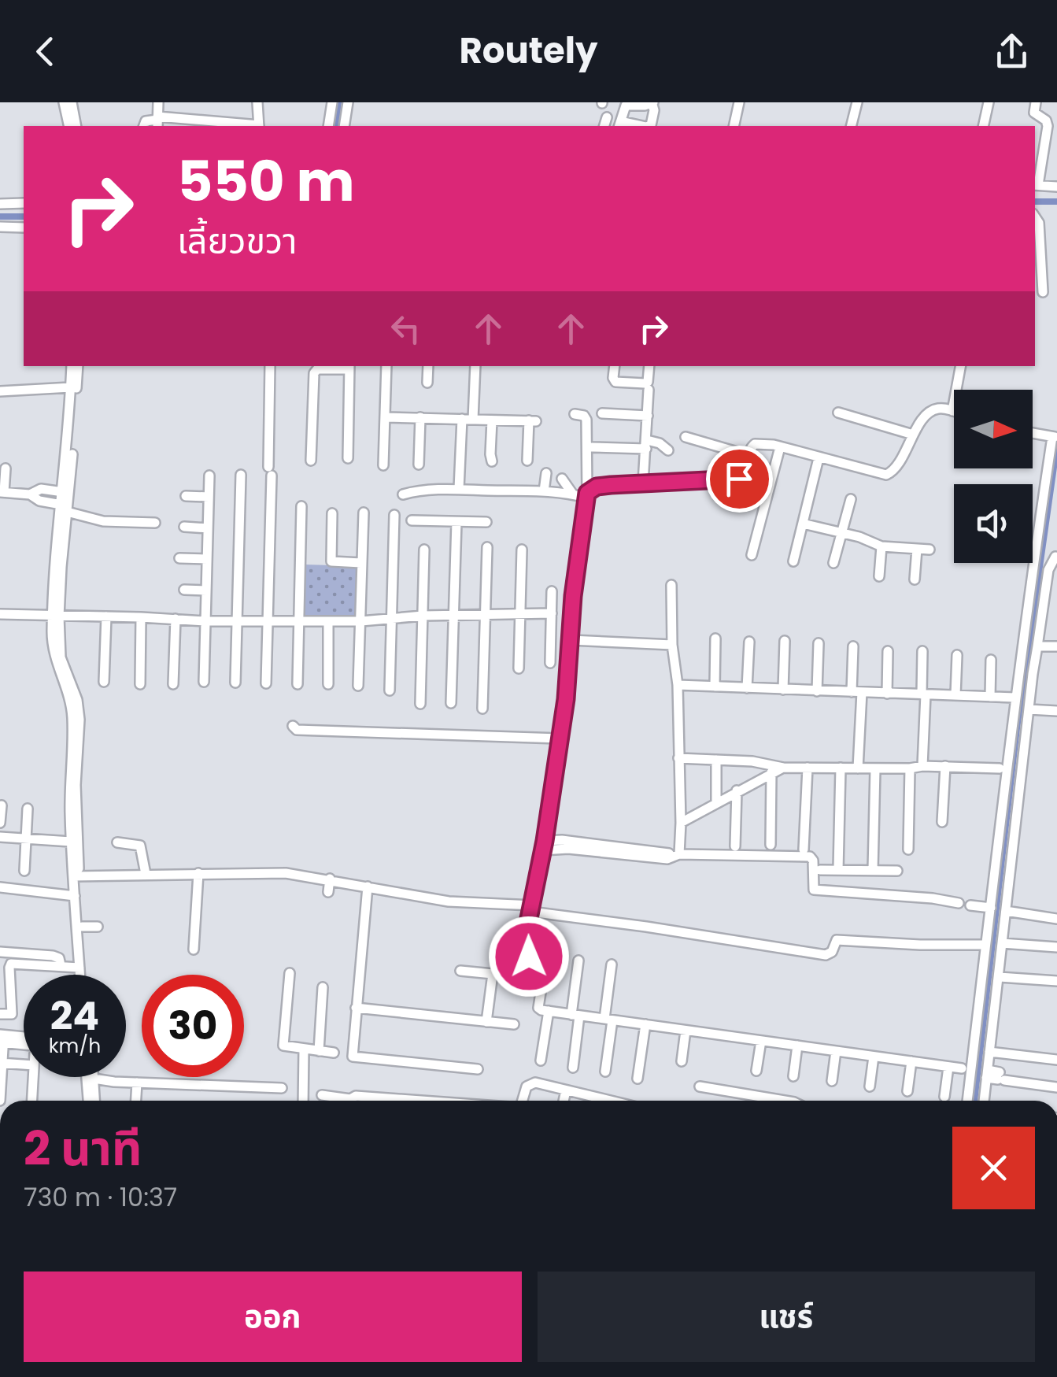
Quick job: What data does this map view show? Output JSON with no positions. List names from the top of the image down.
{
  "north": "right",
  "page": {
    "header": "Routely",
    "turn": ["550 m", "เลี้ยวขวา"],
    "speed": "24 km/h",
    "limit": "30",
    "heading": ["2 นาที", "730 m · 10:37"],
    "buttons": ["ออก", "แชร์"]
  }
}
